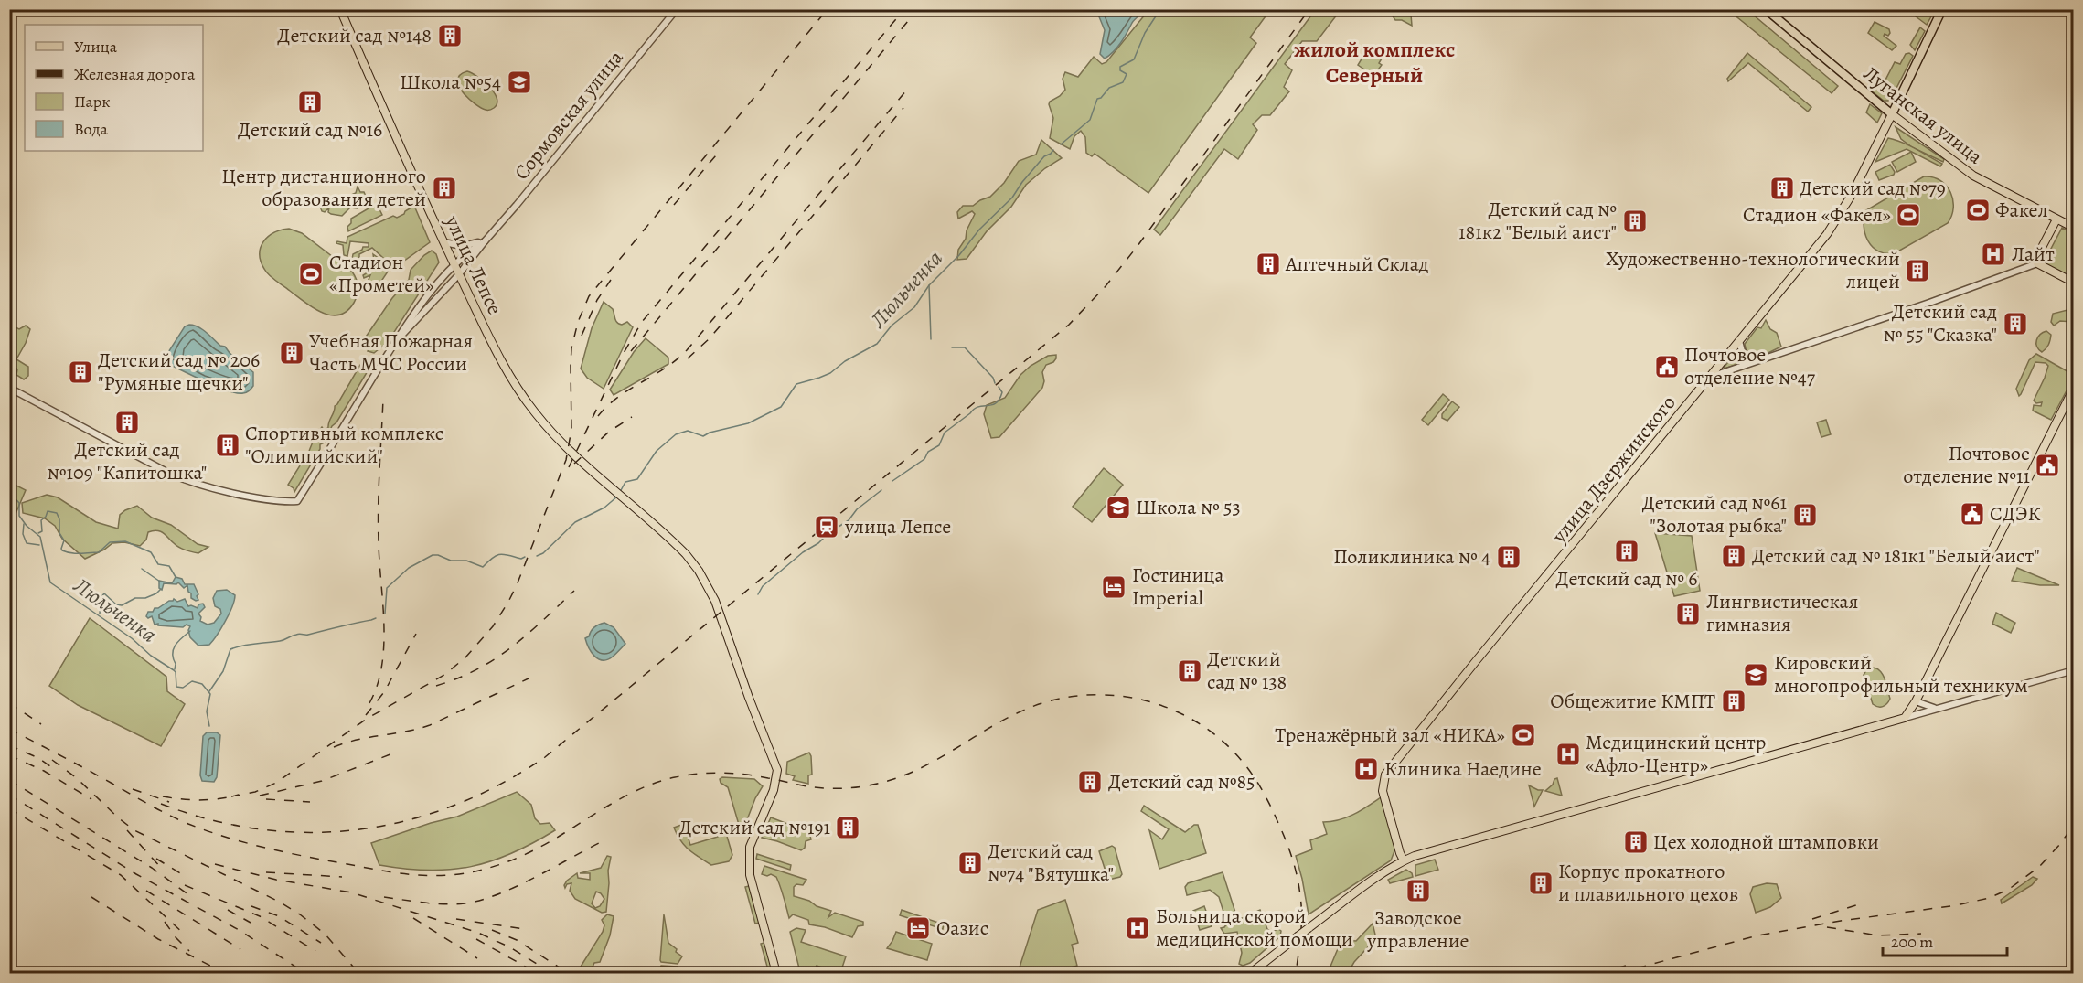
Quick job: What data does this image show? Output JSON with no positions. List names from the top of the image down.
{
  "streets": {
    "highway": ["Луганская улица", "улица Дзержинского"],
    "main road": ["улица Лепсе"],
    "street": ["Сормовская улица"]
  },
  "crossings": [
    ["Сормовская улица", "улица Лепсе"],
    ["Луганская улица", "улица Дзержинского"]
  ],
  "districts": ["жилой комплекс Северный"],
  "water": ["Люльченка"],
  "places": {
    "building": [
      "Детский сад №148",
      "Детский сад №16",
      "Центр дистанционного образования детей",
      "Детский сад №79",
      "Детский сад № 181к2 \"Белый аист\"",
      "Аптечный Склад",
      "Художественно-технологический лицей",
      "Детский сад № 55 \"Сказка\"",
      "Учебная Пожарная Часть МЧС России",
      "Детский сад № 206 \"Румяные щечки\"",
      "Детский сад №109 \"Капитошка\"",
      "Спортивный комплекс \"Олимпийский\"",
      "Детский сад №61 \"Золотая рыбка\"",
      "Детский сад № 6",
      "Детский сад № 181к1 \"Белый аист\"",
      "Поликлиника № 4",
      "Лингвистическая гимназия",
      "Детский сад № 138",
      "Общежитие КМПТ",
      "Детский сад №85",
      "Детский сад №191",
      "Цех холодной штамповки",
      "Детский сад №74 \"Вятушка\"",
      "Корпус прокатного и плавильного цехов",
      "Заводское управление"
    ],
    "school or university": ["Школа №54", "Школа № 53", "Кировский многопрофильный техникум"],
    "sports": [
      "Факел",
      "Стадион «Факел»",
      "Стадион «Прометей»",
      "Тренажёрный зал «НИКА»"
    ],
    "hospital": [
      "Лайт",
      "Медицинский центр «Афло-Центр»",
      "Клиника Наедине",
      "Больница скорой медицинской помощи"
    ],
    "public building": ["Почтовое отделение №47", "Почтовое отделение №11", "СДЭК"],
    "station": ["улица Лепсе"],
    "hotel": ["Гостиница Imperial", "Оазис"]
  },
  "legend": [
    "Улица",
    "Железная дорога",
    "Парк",
    "Вода"
  ],
  "scale_bar": "200 m"
}
